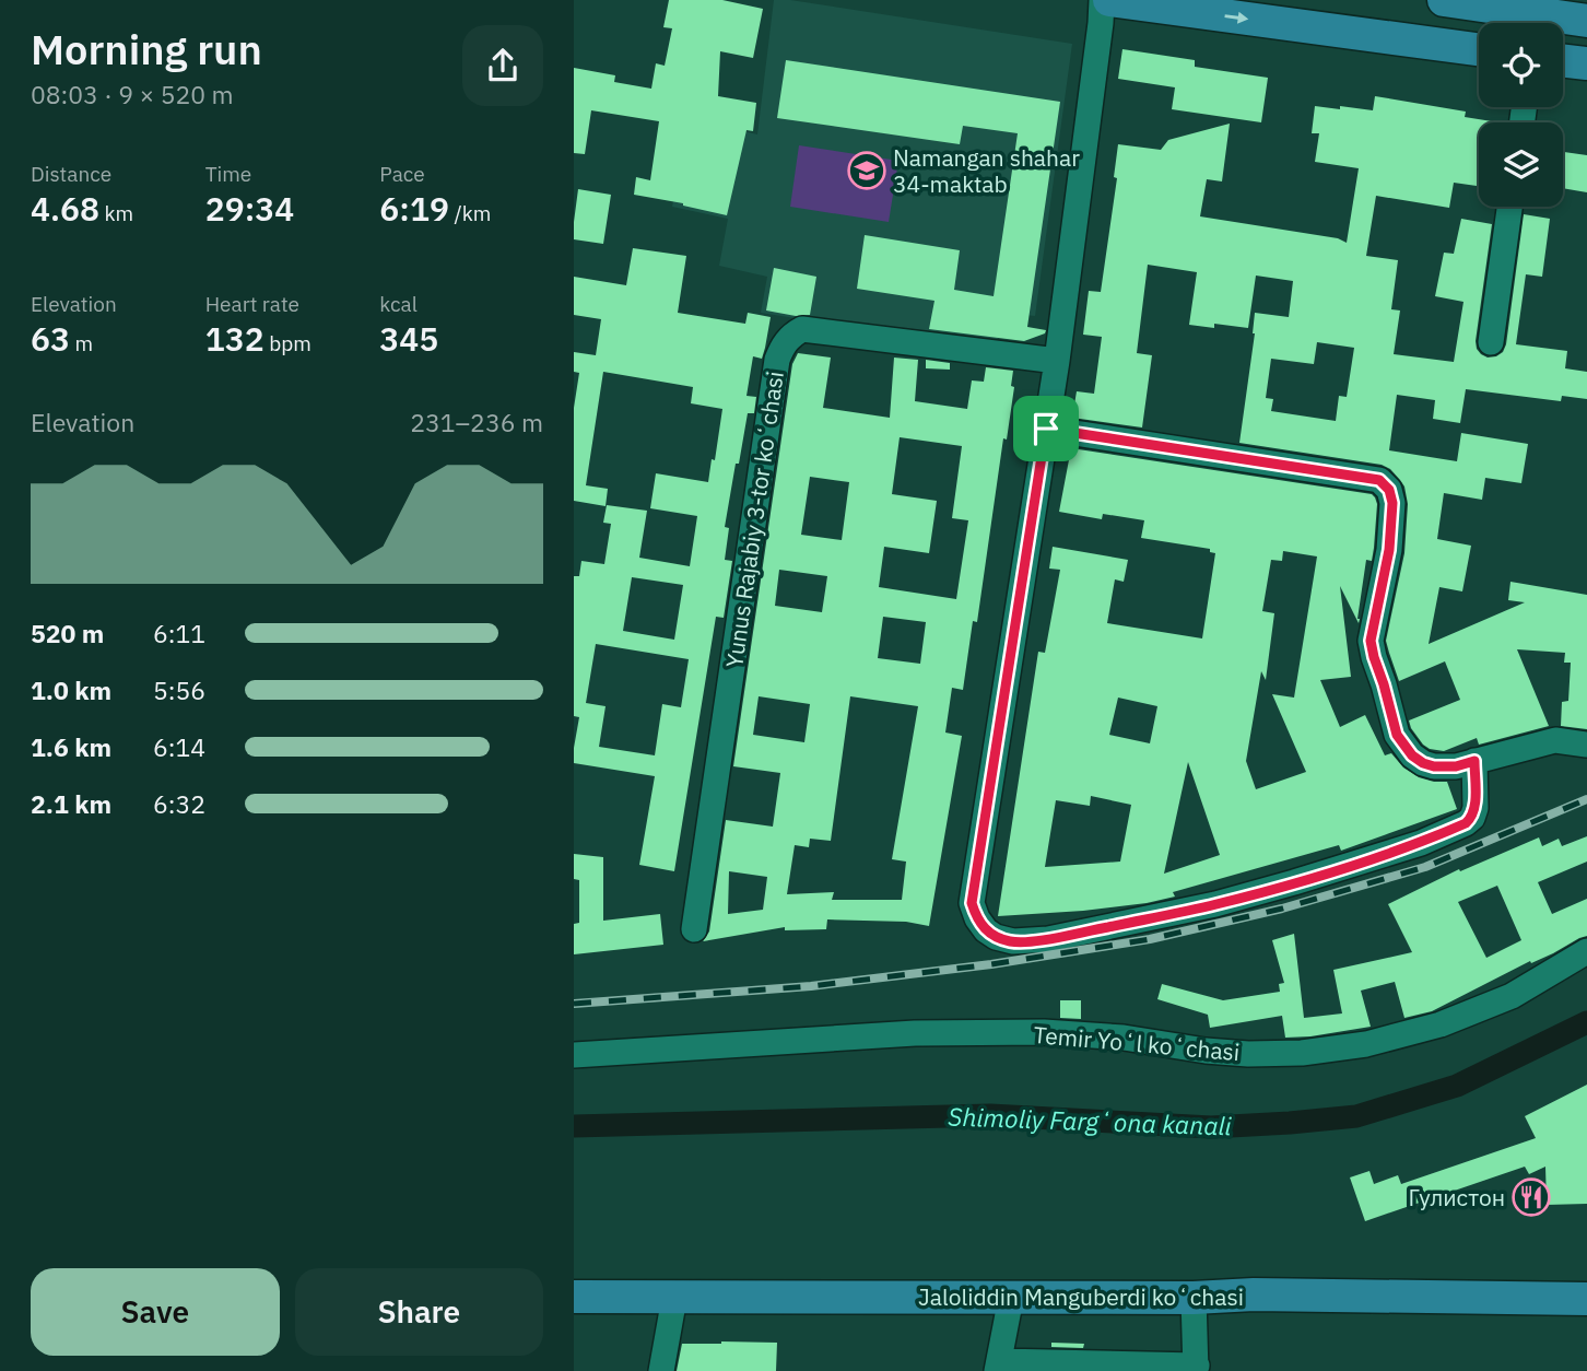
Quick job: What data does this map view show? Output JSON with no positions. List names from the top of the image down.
{
  "streets": {
    "main road": ["Jaloliddin Manguberdi koʻchasi"],
    "street": ["Yunus Rajabiy 3-tor koʻchasi", "Temir Yoʻl koʻchasi"]
  },
  "water": ["Shimoliy Fargʻona kanali"],
  "places": {
    "school or university": ["Namangan shahar 34-maktab"],
    "restaurant": ["Гулистон"]
  },
  "page": {
    "heading": ["Morning run", "08:03 · 9 × 520 m"],
    "stats": [
      ["Distance", "4.68 km"],
      ["Time", "29:34"],
      ["Pace", "6:19 /km"],
      ["Elevation", "63 m"],
      ["Heart rate", "132 bpm"],
      ["kcal", "345"]
    ],
    "chart": ["Elevation", "231–236 m"],
    "list": [
      {
        "name": "520 m",
        "note": "6:11"
      },
      {
        "name": "1.0 km",
        "note": "5:56"
      },
      {
        "name": "1.6 km",
        "note": "6:14"
      },
      {
        "name": "2.1 km",
        "note": "6:32"
      }
    ],
    "buttons": ["Save", "Share"]
  }
}
